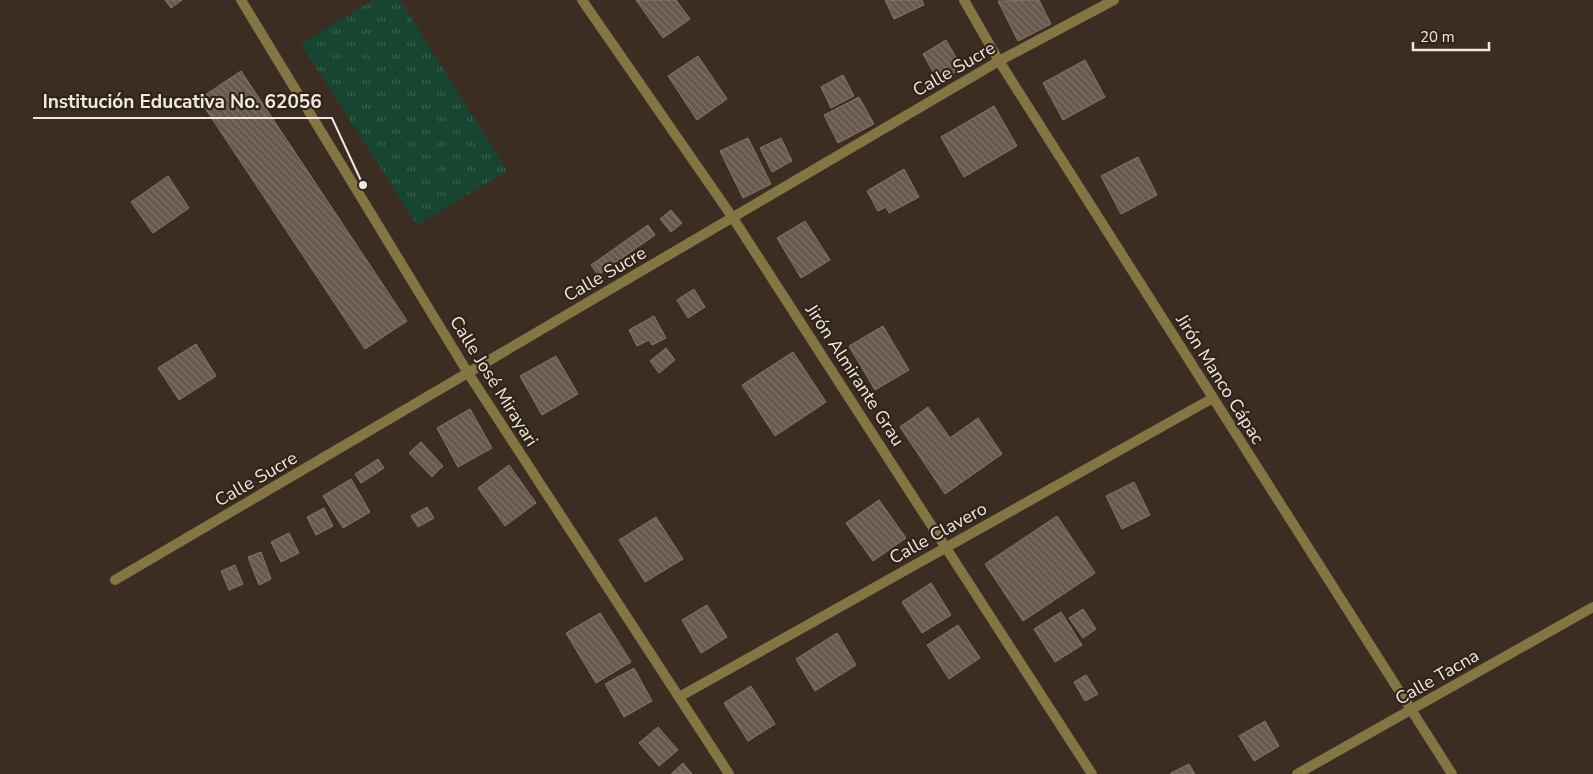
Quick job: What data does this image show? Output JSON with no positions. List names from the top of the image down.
{
  "streets": {
    "street": [
      "Calle Sucre",
      "Jirón Almirante Grau",
      "Jirón Manco Cápac",
      "Calle José Mirayari",
      "Calle Clavero",
      "Calle Tacna"
    ]
  },
  "crossings": [
    ["Calle Sucre", "Jirón Almirante Grau"],
    ["Calle Sucre", "Jirón Manco Cápac"],
    ["Calle Sucre", "Calle José Mirayari"],
    ["Jirón Almirante Grau", "Calle Clavero"],
    ["Jirón Manco Cápac", "Calle Clavero"],
    ["Jirón Manco Cápac", "Calle Tacna"],
    ["Calle José Mirayari", "Calle Clavero"]
  ],
  "places": ["Institución Educativa No. 62056"],
  "scale_bar": "20 m"
}
